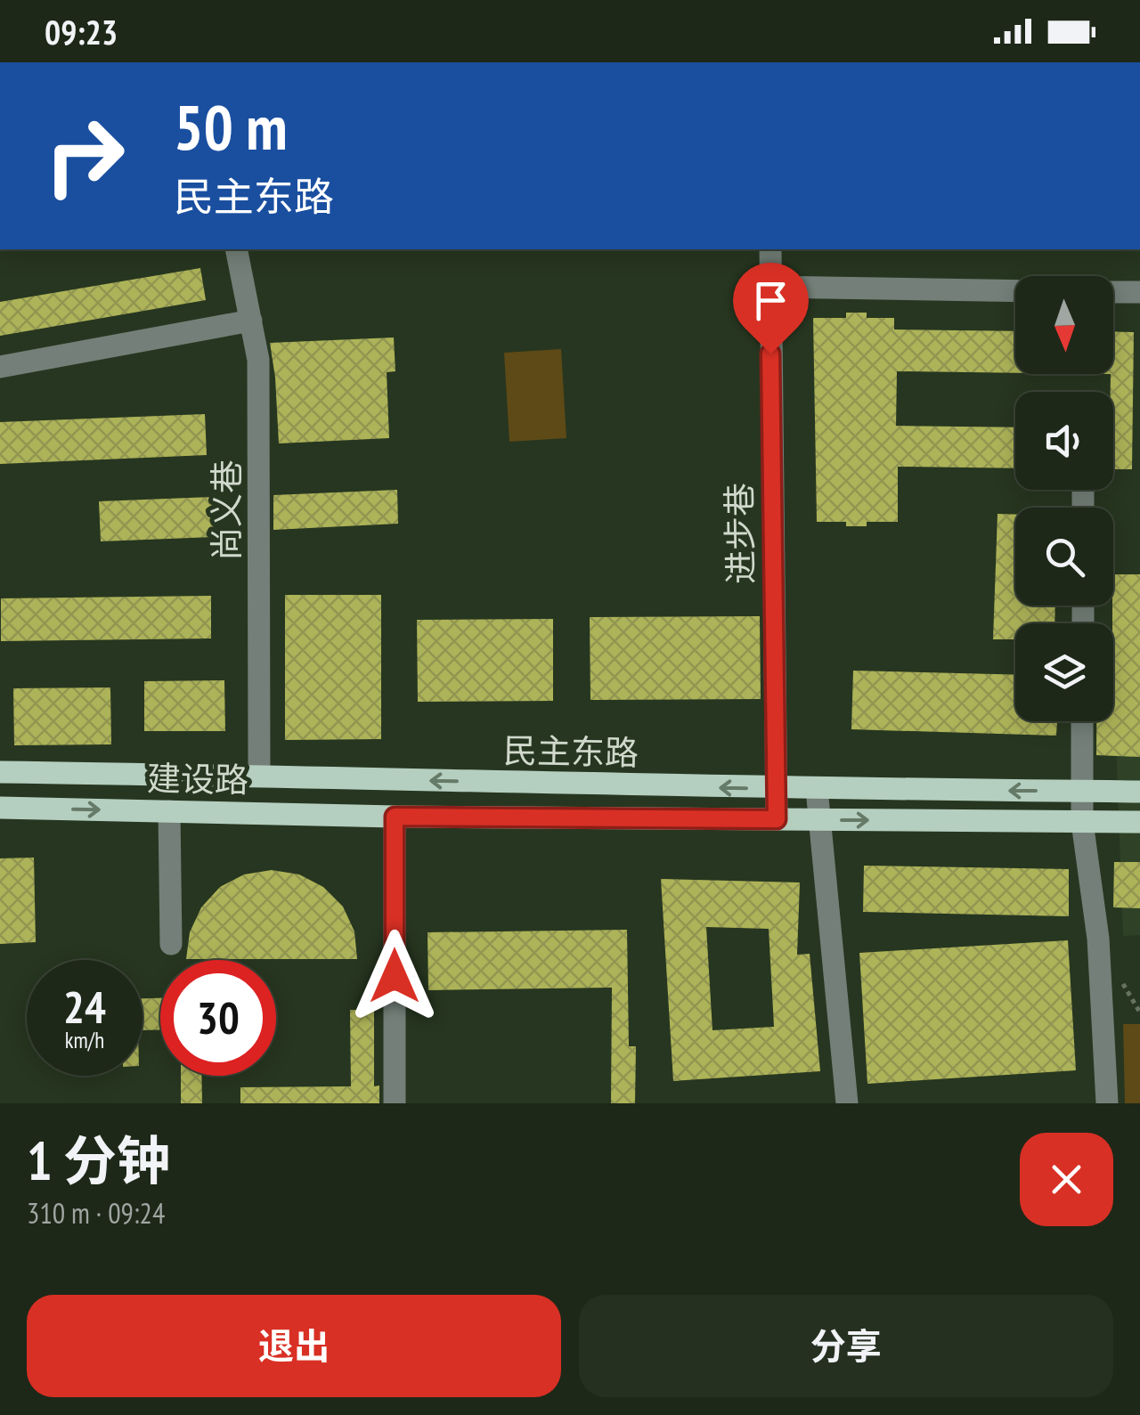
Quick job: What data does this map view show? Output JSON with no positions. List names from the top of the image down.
{
  "streets": {
    "main road": ["民主东路", "建设路"],
    "street": ["尚义巷", "进步巷"]
  },
  "crossings": [
    ["尚义巷", "民主东路"],
    ["进步巷", "民主东路"],
    ["民主东路", "建设路"]
  ],
  "one_way": ["建设路"],
  "north": "bottom",
  "page": {
    "status": "09:23",
    "turn": ["50 m", "民主东路"],
    "speed": "24 km/h",
    "limit": "30",
    "heading": ["1 分钟", "310 m · 09:24"],
    "buttons": ["退出", "分享"]
  }
}
